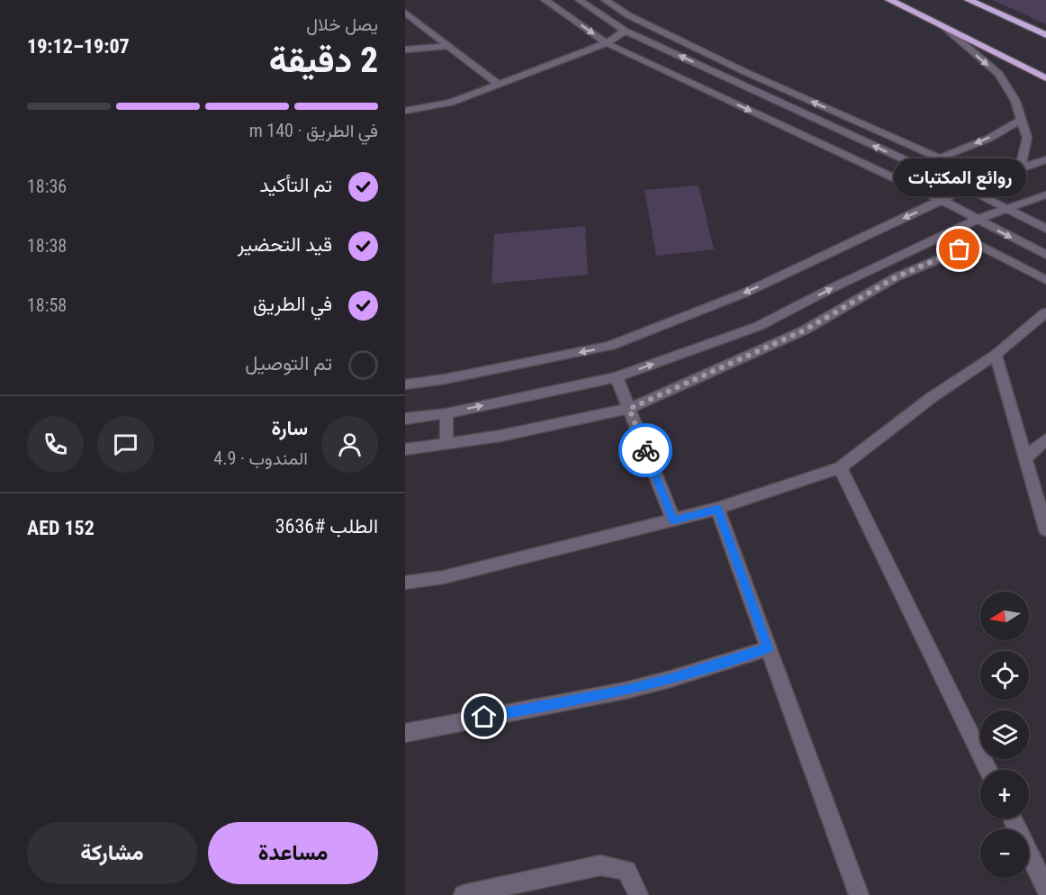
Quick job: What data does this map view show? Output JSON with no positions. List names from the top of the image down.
{
  "places": ["روائع المكتبات"],
  "north": "left",
  "page": {
    "heading": ["2 دقيقة", "يصل خلال", "19:07–19:12"],
    "panel": [
      "سارة",
      "المندوب · 4.9",
      "الطلب #3636",
      "AED 152"
    ],
    "bar": "في الطريق · 140 m",
    "list": [
      ["تم التأكيد", "18:36"],
      ["قيد التحضير", "18:38"],
      ["في الطريق", "18:58"],
      "تم التوصيل"
    ],
    "bubble": "روائع المكتبات",
    "map_buttons": ["+", "−"],
    "buttons": ["مساعدة", "مشاركة"]
  }
}
